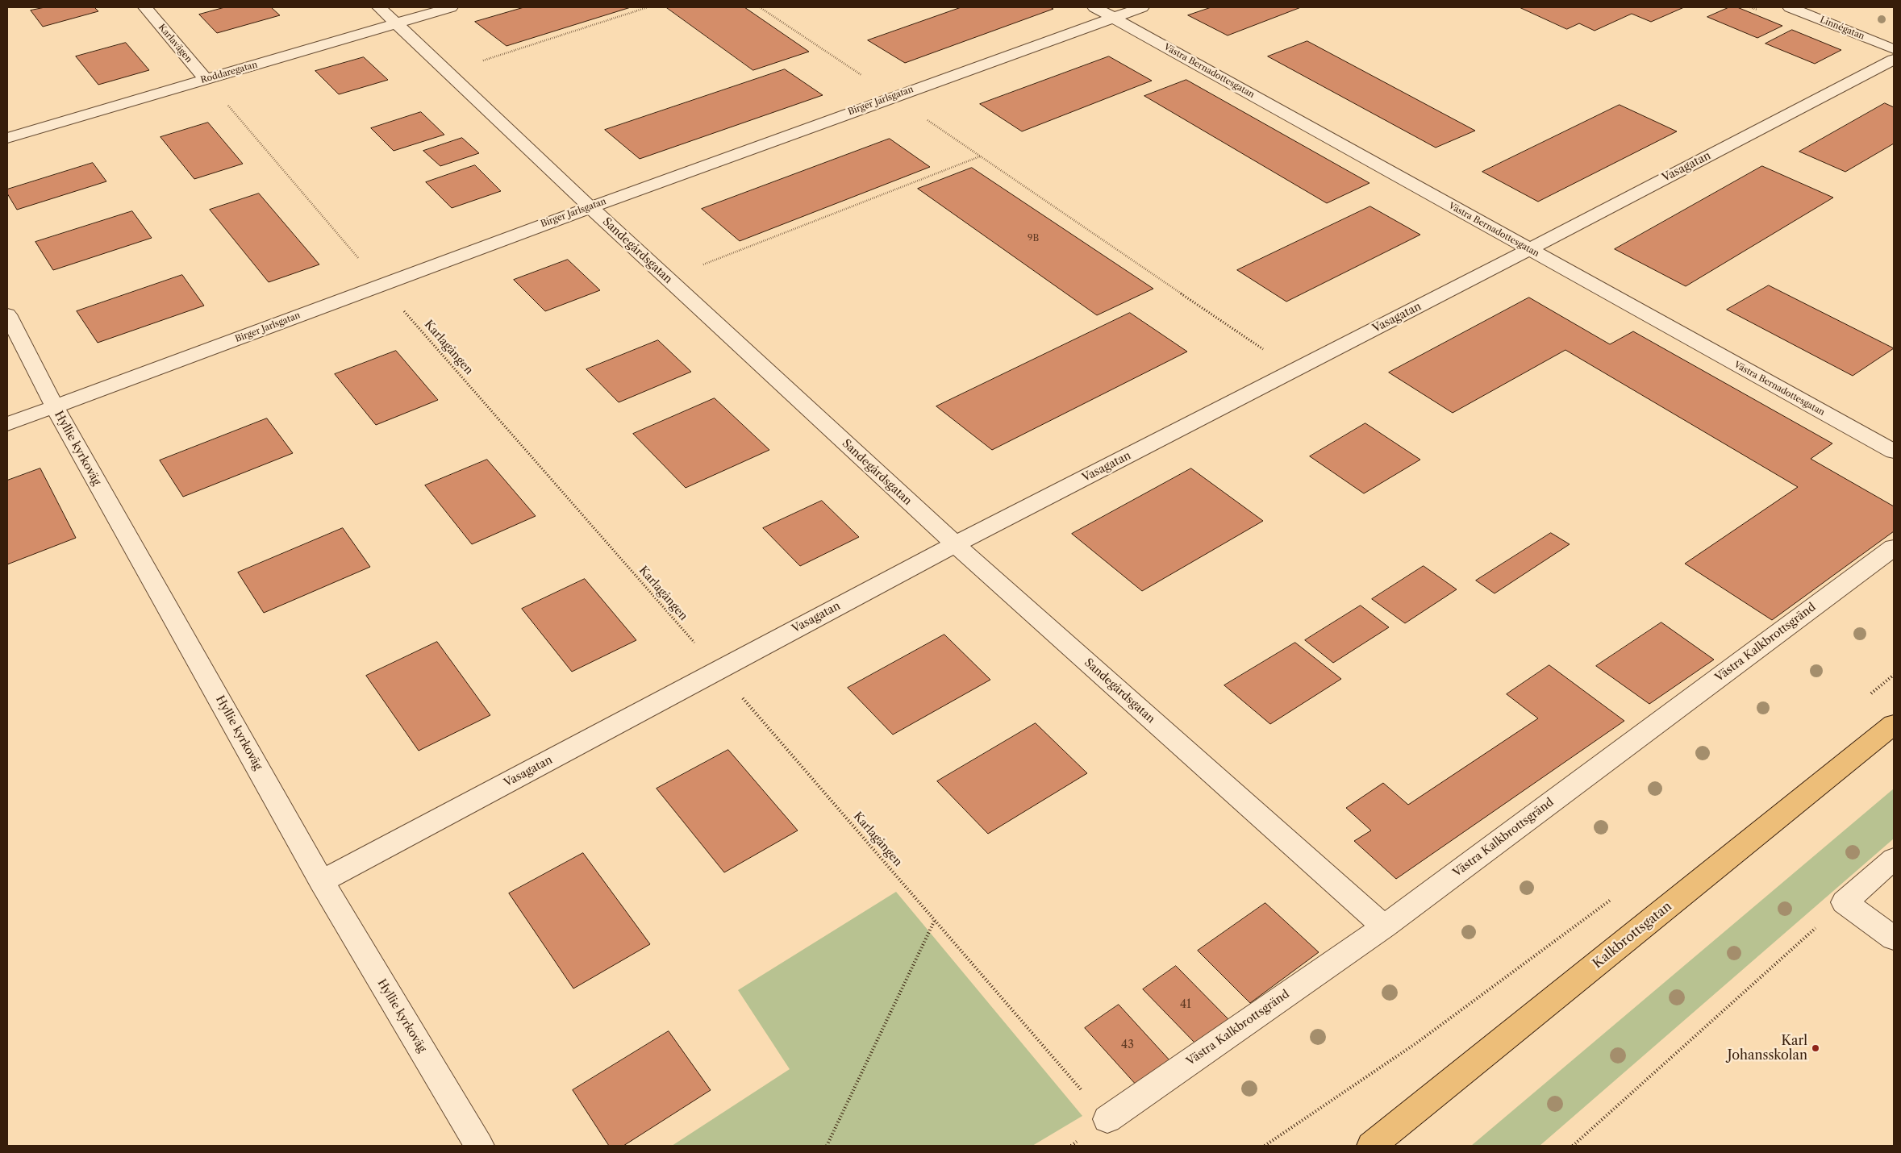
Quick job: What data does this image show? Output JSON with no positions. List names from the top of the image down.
{
  "streets": {
    "main road": ["Kalkbrottsgatan"],
    "street": [
      "Linnégatan",
      "Karlavägen",
      "Västra Bernadottesgatan",
      "Roddaregatan",
      "Birger Jarlsgatan",
      "Vasagatan",
      "Sandegårdsgatan",
      "Hyllie kyrkoväg",
      "Västra Kalkbrottsgränd"
    ],
    "path": ["Karlagången"]
  },
  "crossings": [
    ["Karlavägen", "Roddaregatan"],
    ["Karlavägen", "Karlagången"],
    ["Västra Bernadottesgatan", "Birger Jarlsgatan"],
    ["Västra Bernadottesgatan", "Vasagatan"],
    ["Roddaregatan", "Sandegårdsgatan"],
    ["Roddaregatan", "Karlagången"],
    ["Birger Jarlsgatan", "Sandegårdsgatan"],
    ["Birger Jarlsgatan", "Karlagången"],
    ["Birger Jarlsgatan", "Hyllie kyrkoväg"],
    ["Vasagatan", "Sandegårdsgatan"],
    ["Vasagatan", "Karlagången"],
    ["Vasagatan", "Hyllie kyrkoväg"],
    ["Sandegårdsgatan", "Västra Kalkbrottsgränd"],
    ["Karlagången", "Västra Kalkbrottsgränd"]
  ],
  "places": ["Karl Johansskolan"],
  "house_numbers": ["9B", "41", "43"]
}
